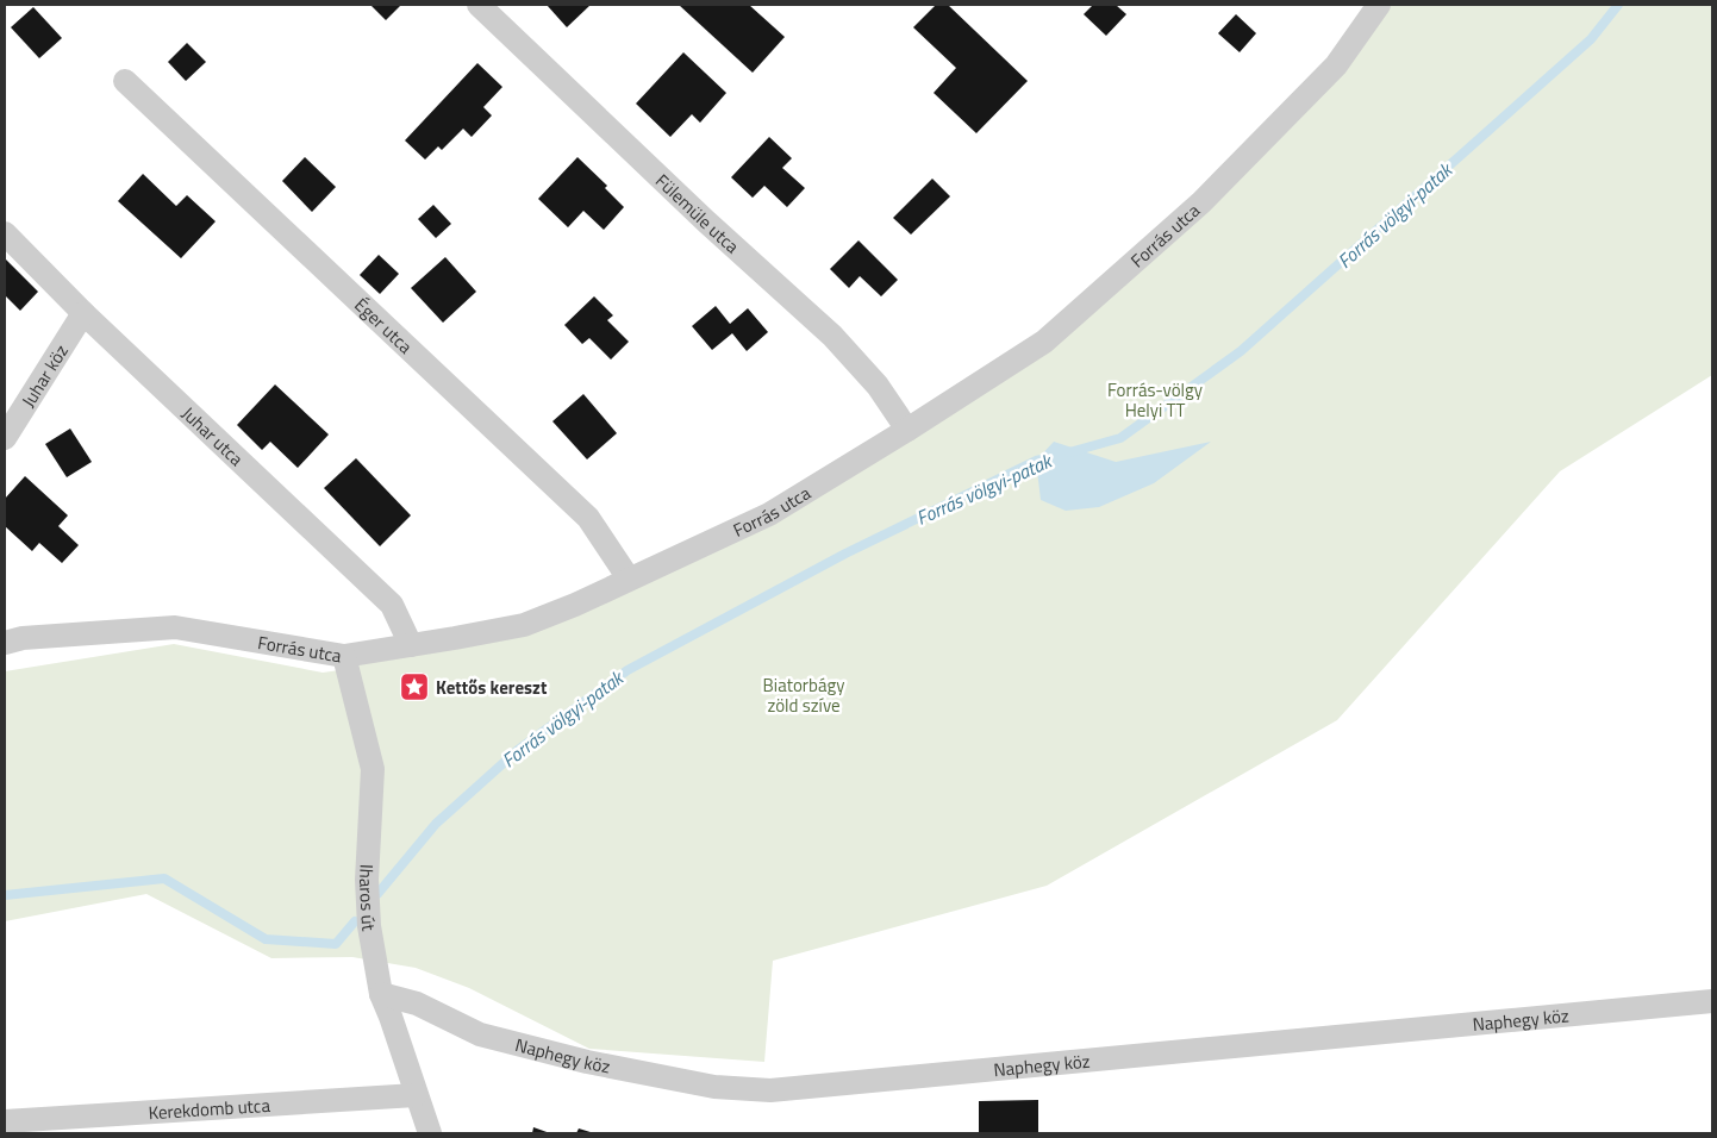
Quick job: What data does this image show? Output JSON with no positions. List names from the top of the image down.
{
  "streets": {
    "street": [
      "Fülemüle utca",
      "Forrás utca",
      "Éger utca",
      "Juhar köz",
      "Juhar utca",
      "Iharos út",
      "Naphegy köz",
      "Kerekdomb utca"
    ]
  },
  "crossings": [
    ["Fülemüle utca", "Forrás utca"],
    ["Forrás utca", "Éger utca"],
    ["Forrás utca", "Juhar utca"],
    ["Forrás utca", "Iharos út"],
    ["Juhar köz", "Juhar utca"],
    ["Iharos út", "Naphegy köz"],
    ["Iharos út", "Kerekdomb utca"]
  ],
  "water": ["Forrás völgyi-patak"],
  "parks": ["Forrás-völgy Helyi TT", "Biatorbágy zöld szíve"],
  "places": {
    "place": ["Kettős kereszt"]
  }
}
